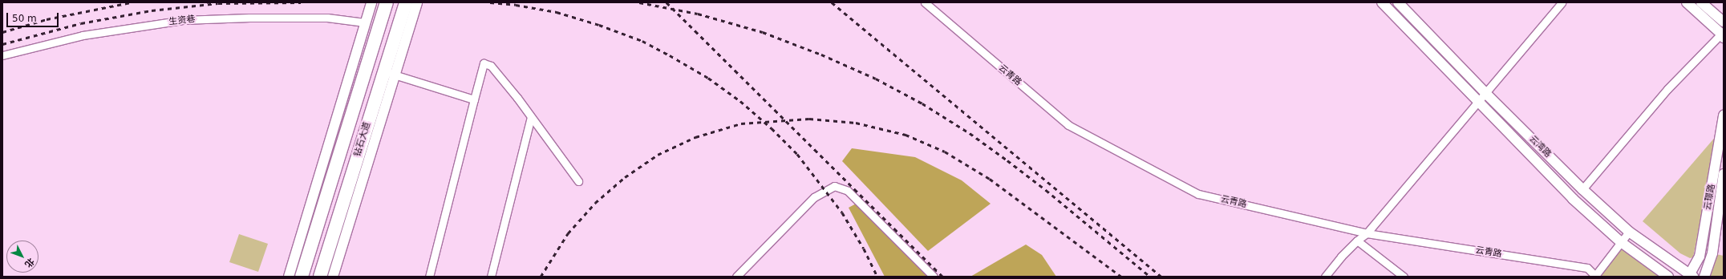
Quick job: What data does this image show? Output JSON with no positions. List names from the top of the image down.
{
  "streets": {
    "highway": ["钻石大道"],
    "street": [
      "生资巷",
      "云青路",
      "云湾路",
      "云璟路"
    ]
  },
  "crossings": [
    ["云湾路", "云璟路"]
  ],
  "scale_bar": "50 m",
  "north": "bottom right"
}
